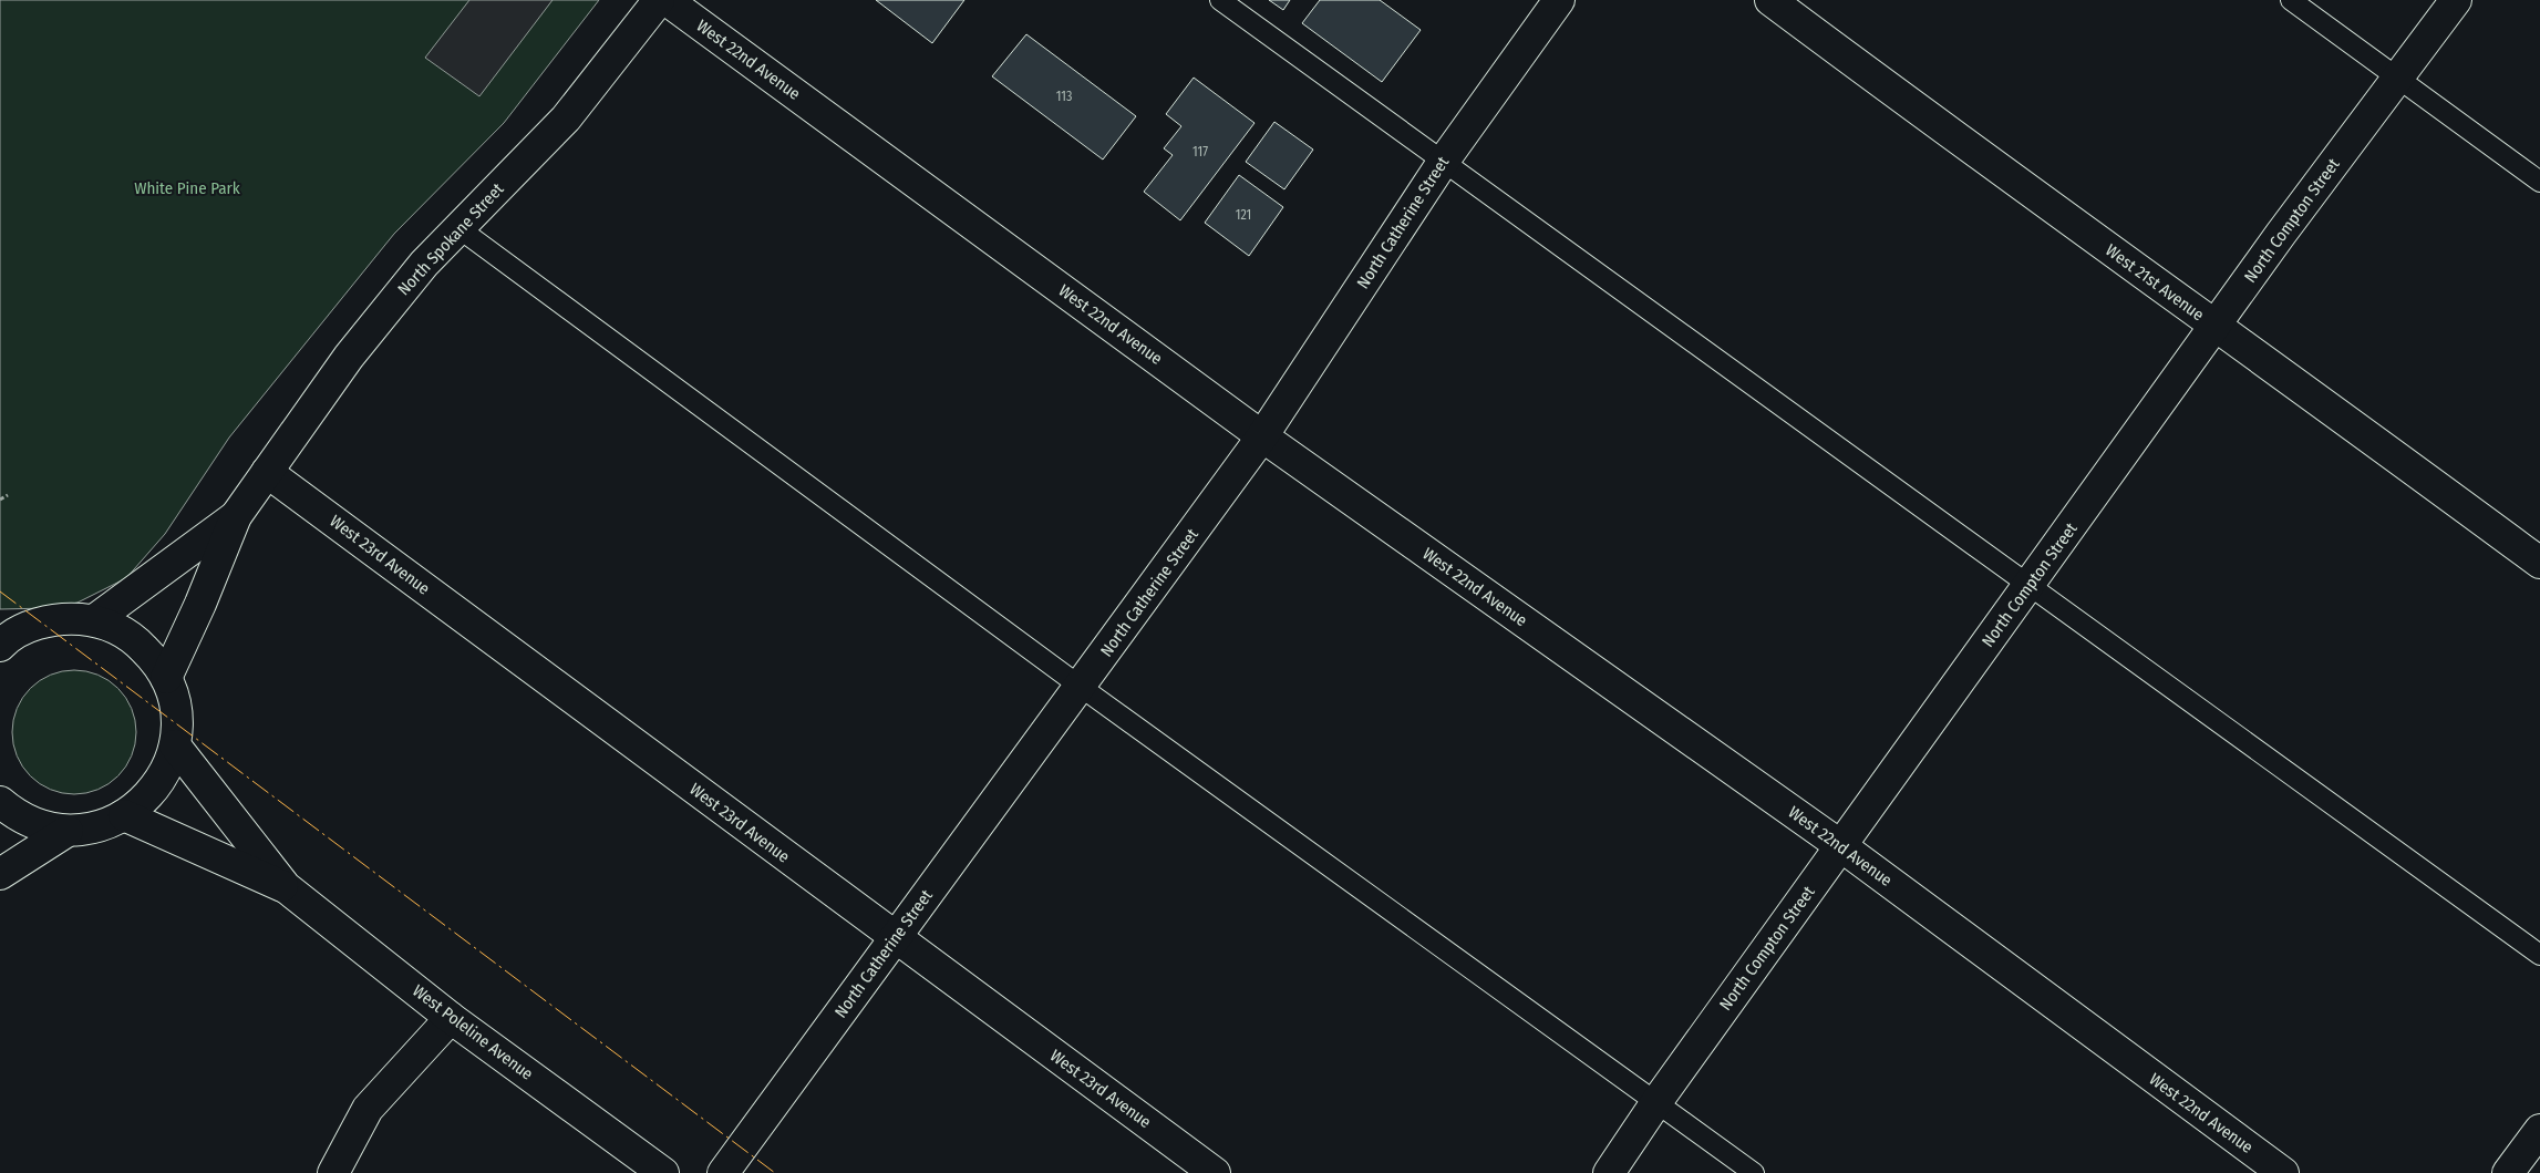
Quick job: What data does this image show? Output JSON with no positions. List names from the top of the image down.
{
  "streets": {
    "street": [
      "West 22nd Avenue",
      "North Compton Street",
      "North Catherine Street",
      "North Spokane Street",
      "West 21st Avenue",
      "West 23rd Avenue",
      "West Poleline Avenue"
    ]
  },
  "crossings": [
    ["West 22nd Avenue", "North Compton Street"],
    ["West 22nd Avenue", "North Catherine Street"],
    ["North Compton Street", "West 21st Avenue"],
    ["North Catherine Street", "West 23rd Avenue"],
    ["North Spokane Street", "West 23rd Avenue"]
  ],
  "parks": ["White Pine Park"],
  "house_numbers": ["113", "117", "121"]
}
